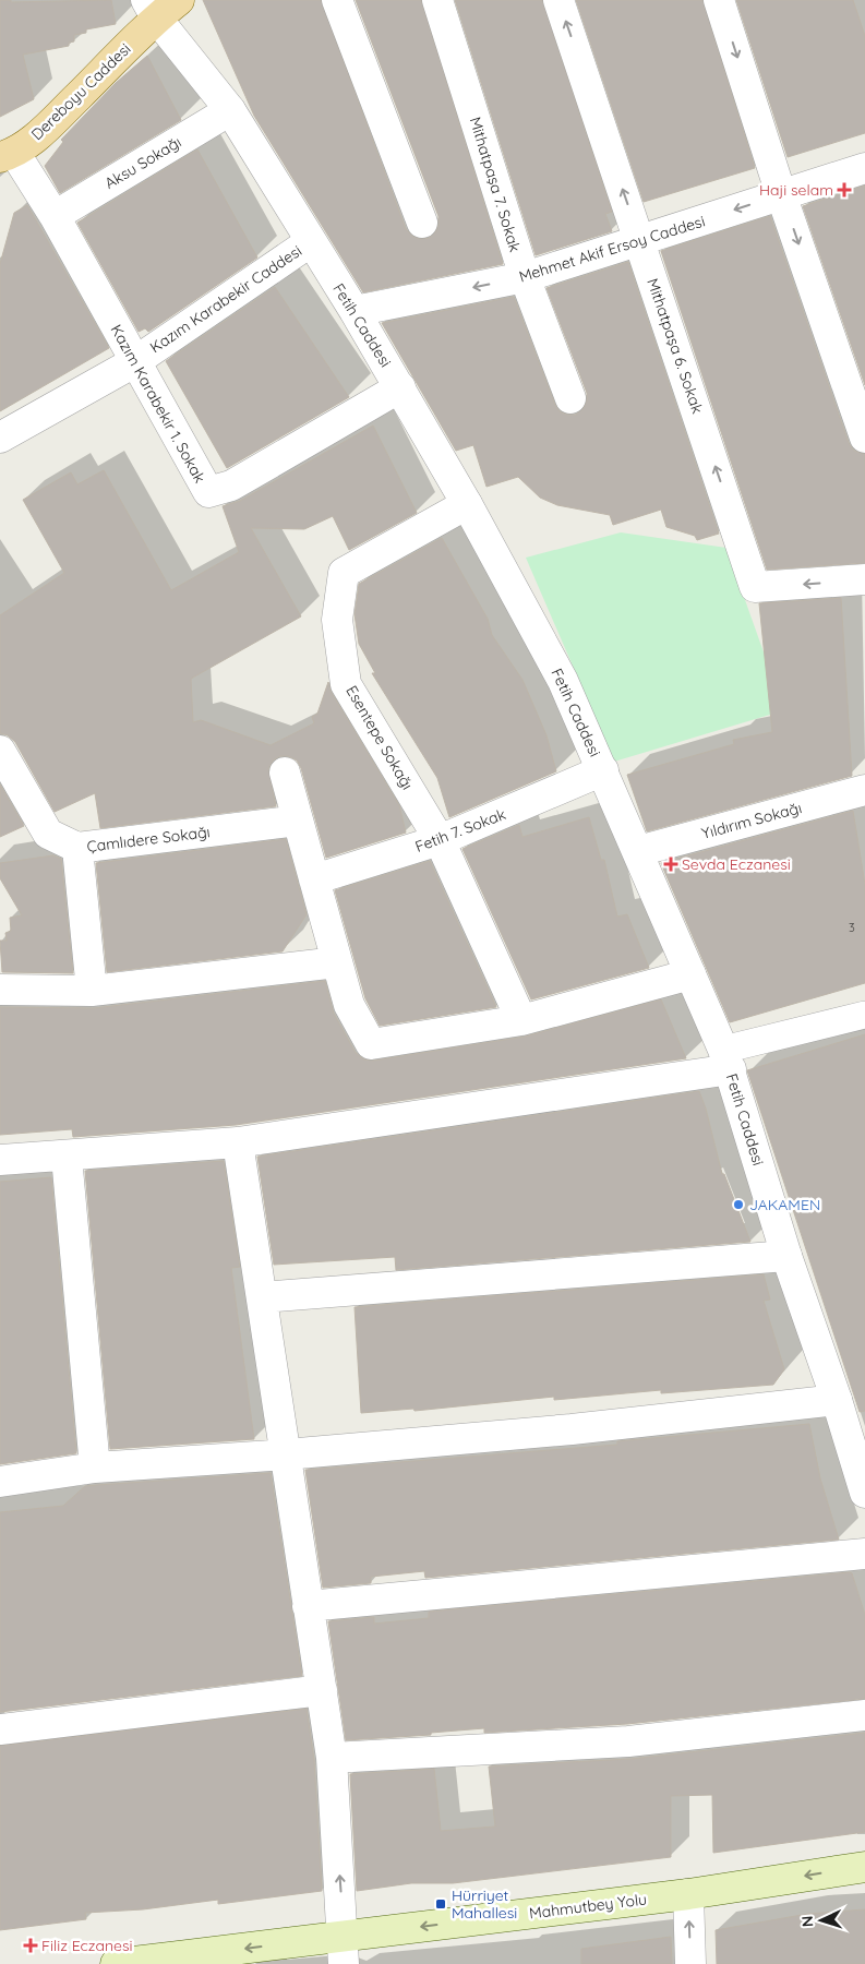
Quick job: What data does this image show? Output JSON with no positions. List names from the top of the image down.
{
  "streets": {
    "main road": ["Dereboyu Caddesi", "Mahmutbey Yolu"],
    "street": [
      "Aksu Sokağı",
      "Mithatpaşa 7. Sokak",
      "Mehmet Akif Ersoy Caddesi",
      "Kazım Karabekir Caddesi",
      "Fetih Caddesi",
      "Mithatpaşa 6. Sokak",
      "Kazım Karabekir 1. Sokak",
      "Esentepe Sokağı",
      "Yıldırım Sokağı",
      "Fetih 7. Sokak",
      "Çamlıdere Sokağı"
    ]
  },
  "crossings": [
    ["Dereboyu Caddesi", "Fetih Caddesi"],
    ["Dereboyu Caddesi", "Kazım Karabekir 1. Sokak"],
    ["Aksu Sokağı", "Fetih Caddesi"],
    ["Aksu Sokağı", "Kazım Karabekir 1. Sokak"],
    ["Mithatpaşa 7. Sokak", "Mehmet Akif Ersoy Caddesi"],
    ["Mehmet Akif Ersoy Caddesi", "Fetih Caddesi"],
    ["Mehmet Akif Ersoy Caddesi", "Mithatpaşa 6. Sokak"],
    ["Kazım Karabekir Caddesi", "Fetih Caddesi"],
    ["Kazım Karabekir Caddesi", "Kazım Karabekir 1. Sokak"],
    ["Fetih Caddesi", "Kazım Karabekir 1. Sokak"],
    ["Fetih Caddesi", "Esentepe Sokağı"],
    ["Fetih Caddesi", "Yıldırım Sokağı"],
    ["Fetih Caddesi", "Fetih 7. Sokak"],
    ["Esentepe Sokağı", "Fetih 7. Sokak"]
  ],
  "one_way": ["Mehmet Akif Ersoy Caddesi", "Mahmutbey Yolu"],
  "places": {
    "health": ["Haji selam", "Sevda Eczanesi", "Filiz Eczanesi"],
    "other": ["JAKAMEN"],
    "transit": ["Hürriyet Mahallesi"]
  },
  "house_numbers": ["3"],
  "north": "left"
}
